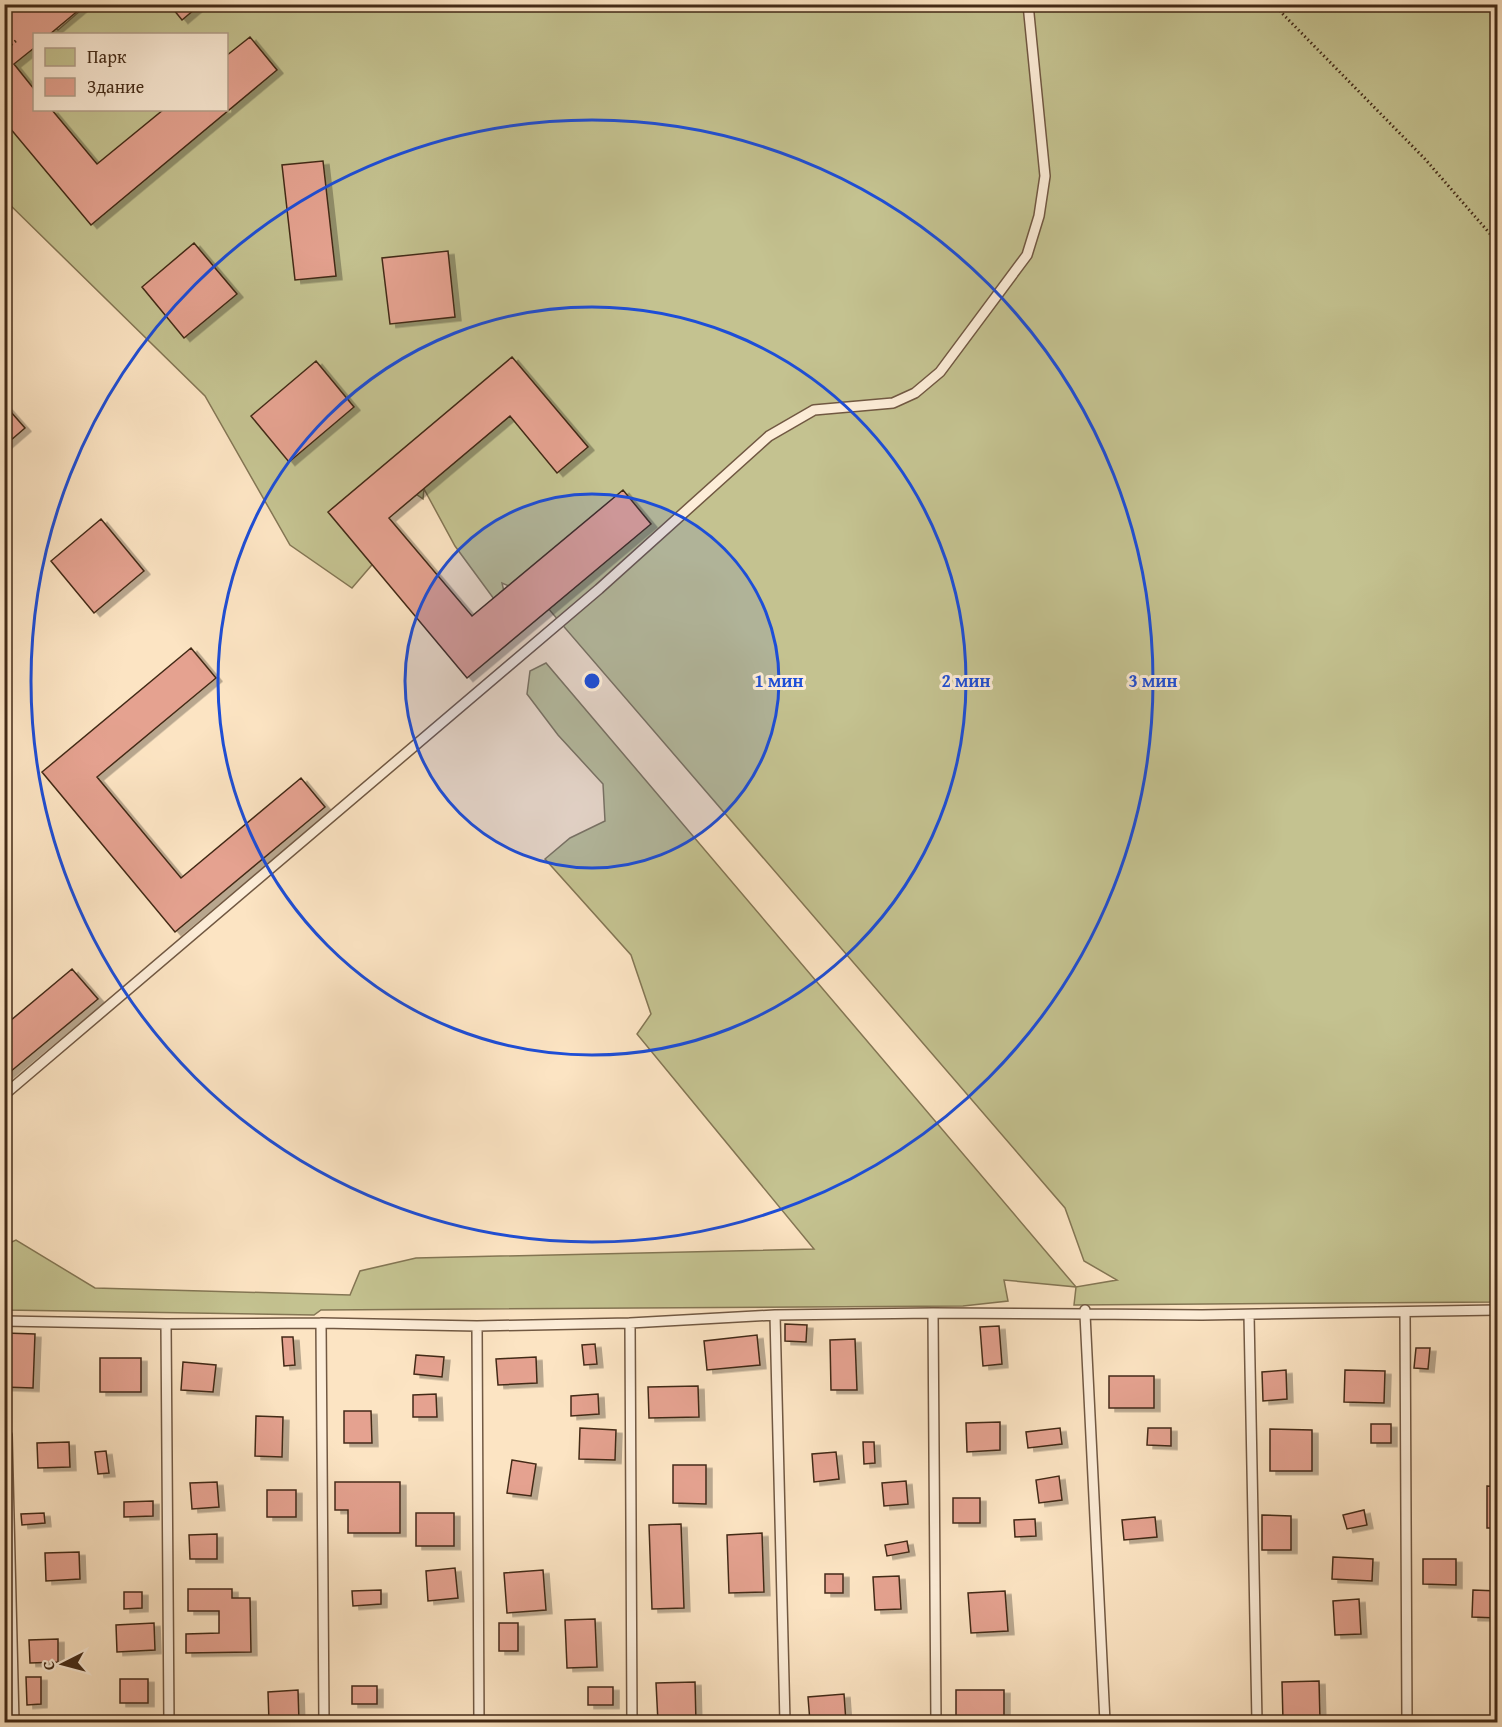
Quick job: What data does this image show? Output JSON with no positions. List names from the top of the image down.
{
  "legend": ["Парк", "Здание"],
  "north": "left",
  "rings": ["1 мин", "2 мин", "3 мин"]
}
